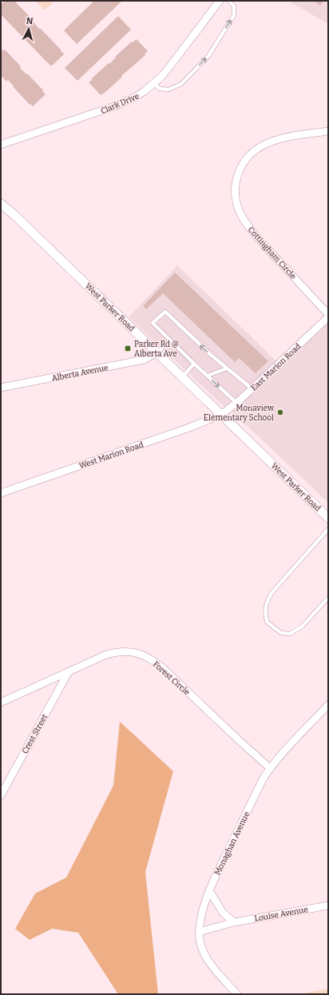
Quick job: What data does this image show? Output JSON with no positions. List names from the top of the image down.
{
  "streets": {
    "street": [
      "Clark Drive",
      "Cottingham Circle",
      "West Parker Road",
      "East Marion Road",
      "Alberta Avenue",
      "West Marion Road",
      "Forest Circle",
      "Crest Street",
      "Monaghan Avenue",
      "Louise Avenue"
    ]
  },
  "crossings": [
    ["West Parker Road", "East Marion Road"],
    ["West Parker Road", "Alberta Avenue"],
    ["West Parker Road", "West Marion Road"],
    ["East Marion Road", "West Marion Road"],
    ["Forest Circle", "Crest Street"],
    ["Forest Circle", "Monaghan Avenue"],
    ["Monaghan Avenue", "Louise Avenue"]
  ],
  "places": {
    "transit": ["Parker Rd @ Alberta Ave"],
    "other": ["Monaview Elementary School"]
  },
  "north": "top"
}
